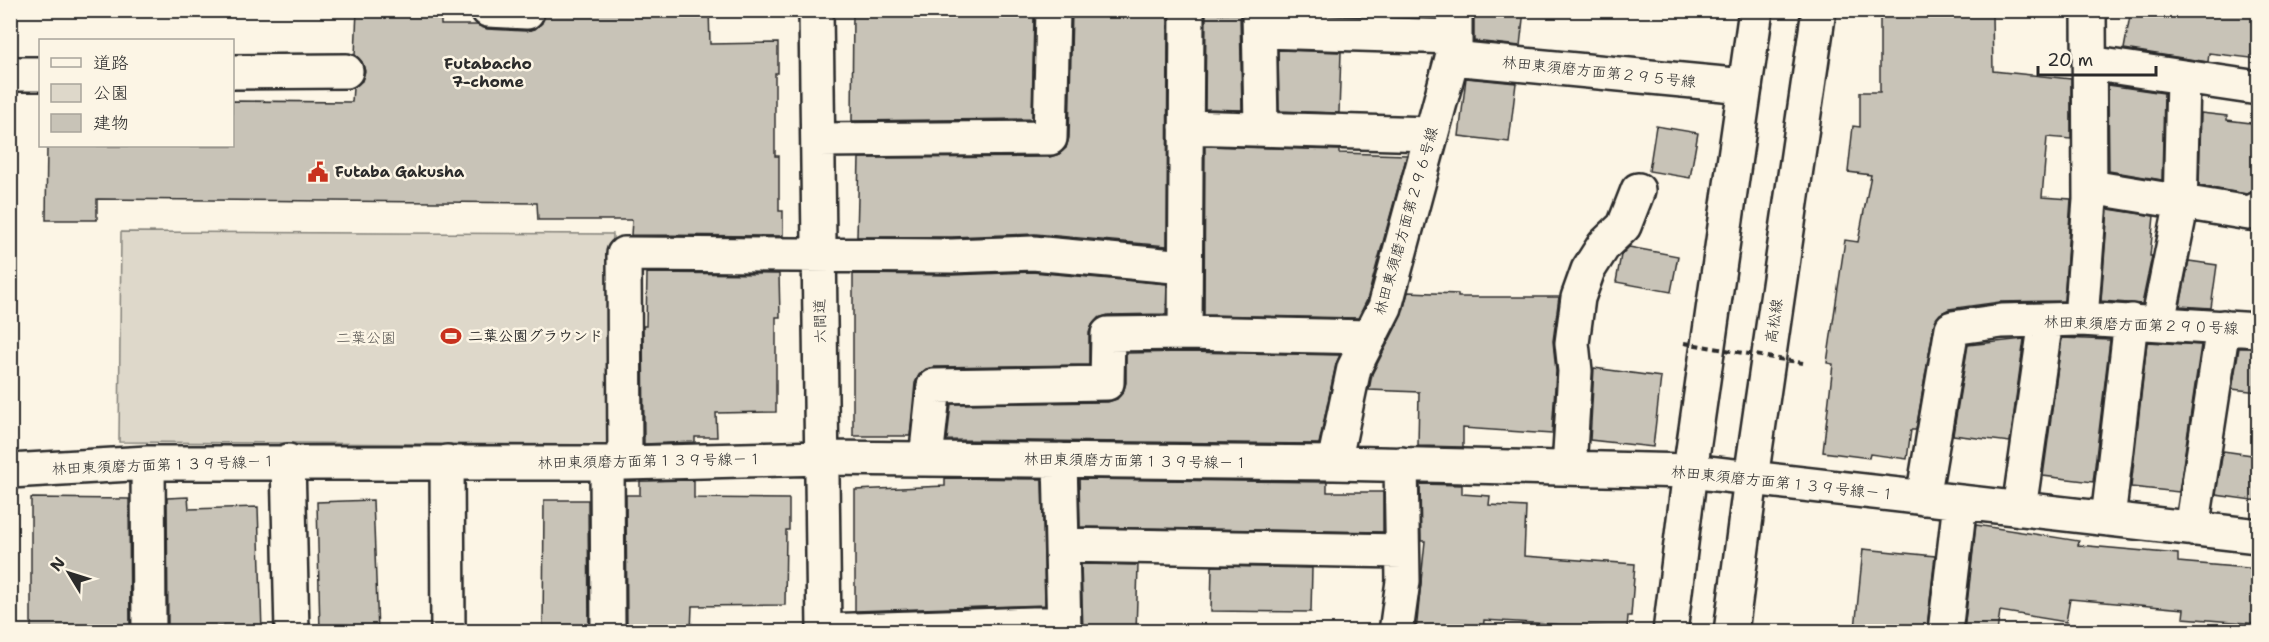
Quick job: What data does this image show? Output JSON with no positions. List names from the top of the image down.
{
  "streets": {
    "street": [
      "林田東須磨方面第２９５号線",
      "林田東須磨方面第２９６号線",
      "六間道",
      "高松線",
      "林田東須磨方面第２９０号線",
      "林田東須磨方面第１３９号線－１"
    ]
  },
  "crossings": [
    ["林田東須磨方面第２９５号線", "林田東須磨方面第２９６号線"],
    ["林田東須磨方面第２９６号線", "林田東須磨方面第１３９号線－１"],
    ["六間道", "林田東須磨方面第１３９号線－１"],
    ["高松線", "林田東須磨方面第１３９号線－１"],
    ["林田東須磨方面第２９０号線", "林田東須磨方面第１３９号線－１"]
  ],
  "districts": ["Futabacho 7-chome"],
  "parks": ["二葉公園"],
  "places": {
    "public building": ["Futaba Gakusha"],
    "sports": ["二葉公園グラウンド"]
  },
  "legend": ["道路", "公園", "建物"],
  "scale_bar": "20 m",
  "north": "top left"
}
